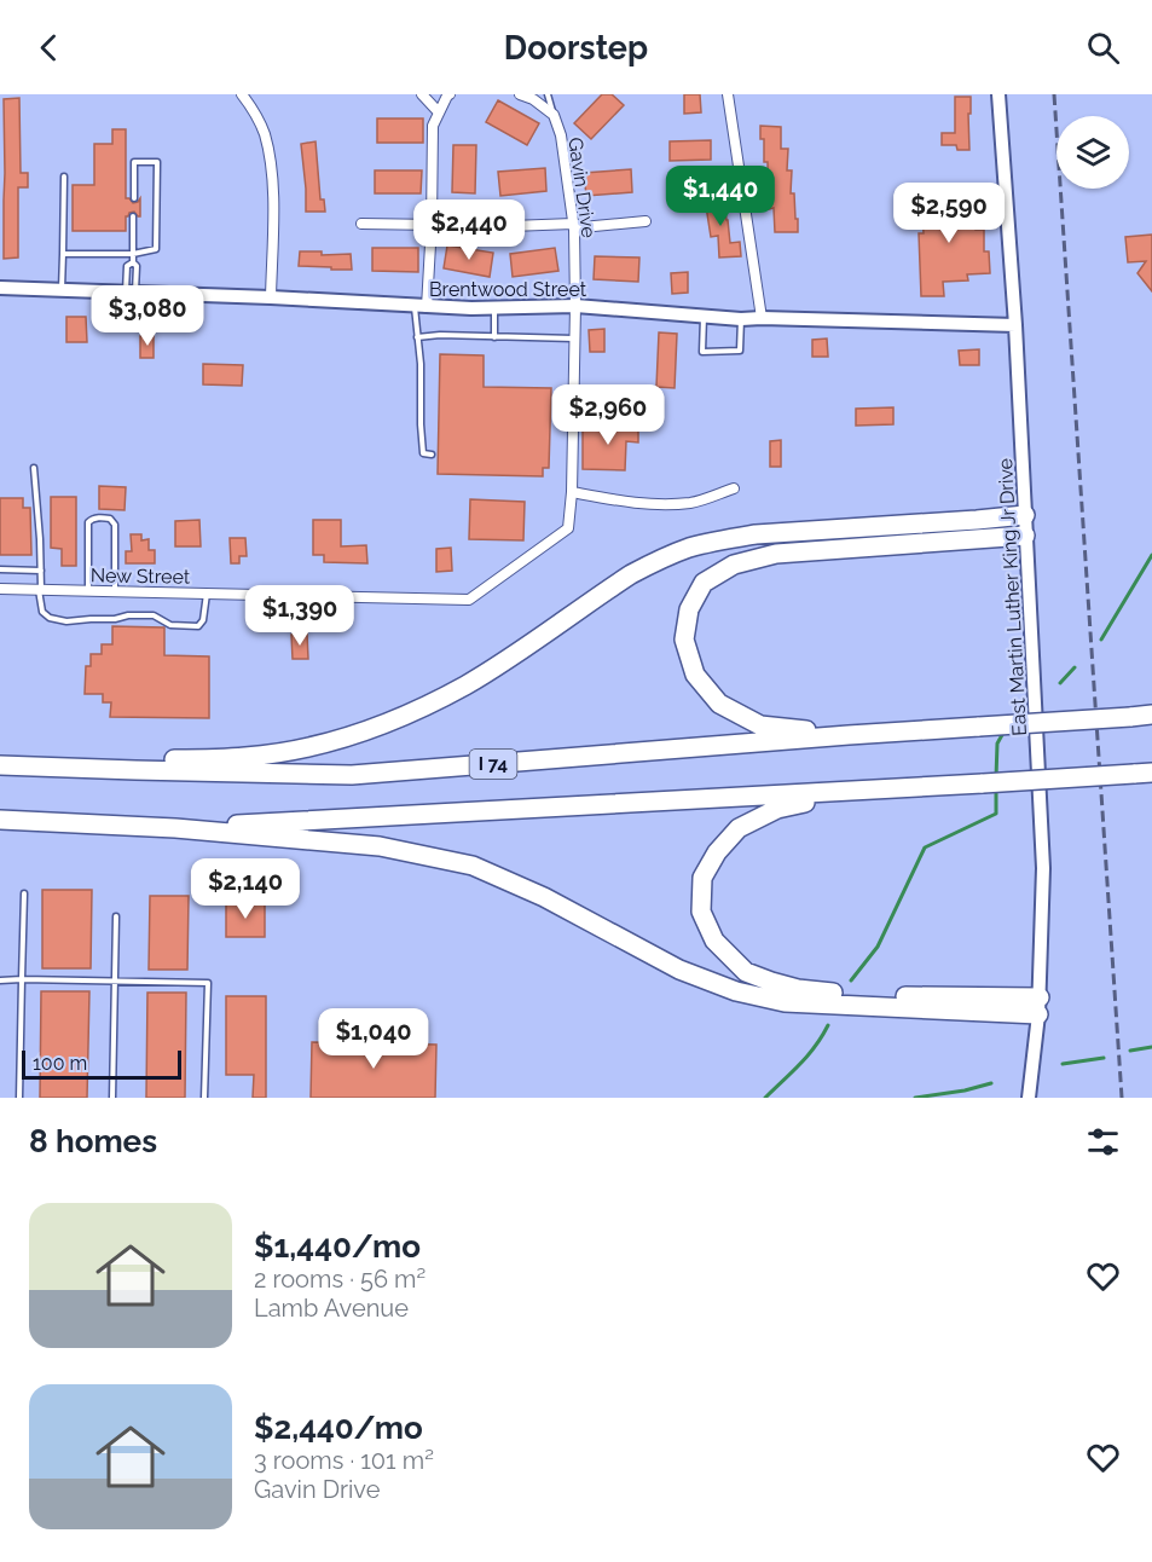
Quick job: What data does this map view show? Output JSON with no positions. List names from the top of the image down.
{
  "streets": {
    "highway": ["I 74"],
    "main road": ["Brentwood Street", "East Martin Luther King Jr Drive"],
    "street": ["Gavin Drive", "New Street"]
  },
  "crossings": [
    ["Gavin Drive", "Brentwood Street"],
    ["Gavin Drive", "New Street"],
    ["Brentwood Street", "East Martin Luther King Jr Drive"]
  ],
  "scale_bar": "100 m",
  "page": {
    "header": "Doorstep",
    "price": [
      "$1,440",
      "$2,590",
      "$2,440",
      "$3,080",
      "$2,960",
      "$1,390",
      "$2,140",
      "$1,040"
    ],
    "scale": "100 m",
    "heading": "8 homes",
    "list": [
      {
        "name": "$1,440/mo",
        "note": "2 rooms · 56 m² · Lamb Avenue"
      },
      {
        "name": "$2,440/mo",
        "note": "3 rooms · 101 m² · Gavin Drive"
      }
    ]
  }
}
